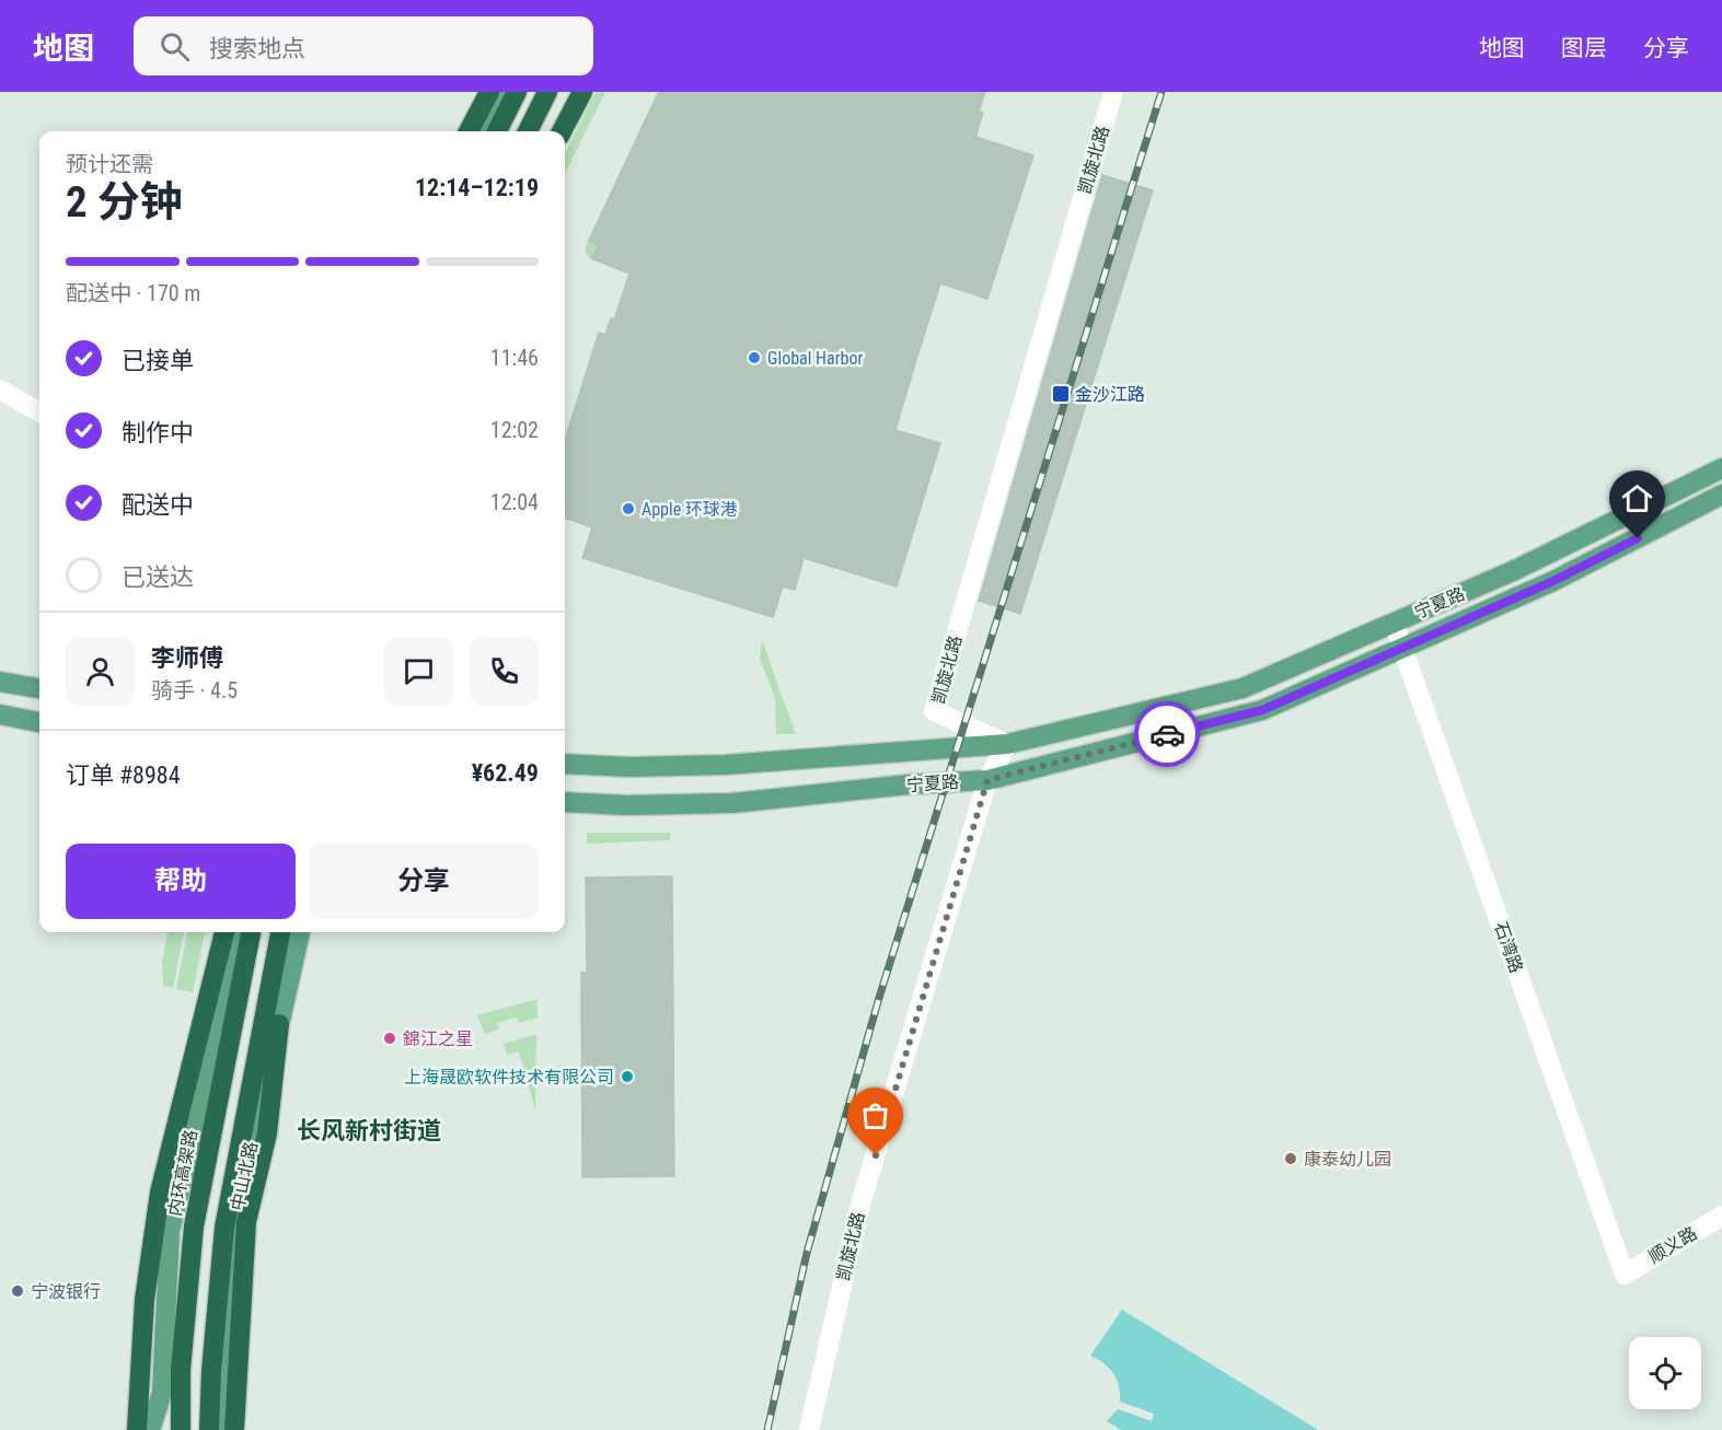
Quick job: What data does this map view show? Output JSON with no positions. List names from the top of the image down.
{
  "streets": {
    "highway": ["内环高架路"],
    "main road": ["宁夏路", "中山北路"],
    "street": ["凯旋北路", "石湾路", "顺义路"]
  },
  "crossings": [
    ["凯旋北路", "宁夏路"],
    ["宁夏路", "石湾路"],
    ["石湾路", "顺义路"]
  ],
  "districts": ["长风新村街道"],
  "places": {
    "other": [
      "Global Harbor",
      "Apple 环球港",
      "錦江之星",
      "上海晟欧软件技术有限公司",
      "康泰幼儿园",
      "宁波银行"
    ],
    "transit": ["金沙江路"]
  },
  "page": {
    "header": "地图",
    "search": "搜索地点",
    "nav": ["地图", "图层", "分享"],
    "heading": ["2 分钟", "预计还需", "12:14–12:19"],
    "panel": [
      "李师傅",
      "骑手 · 4.5",
      "订单 #8984",
      "¥62.49"
    ],
    "bar": "配送中 · 170 m",
    "list": [
      ["已接单", "11:46"],
      ["制作中", "12:02"],
      ["配送中", "12:04"],
      "已送达"
    ],
    "buttons": ["帮助", "分享"]
  }
}
